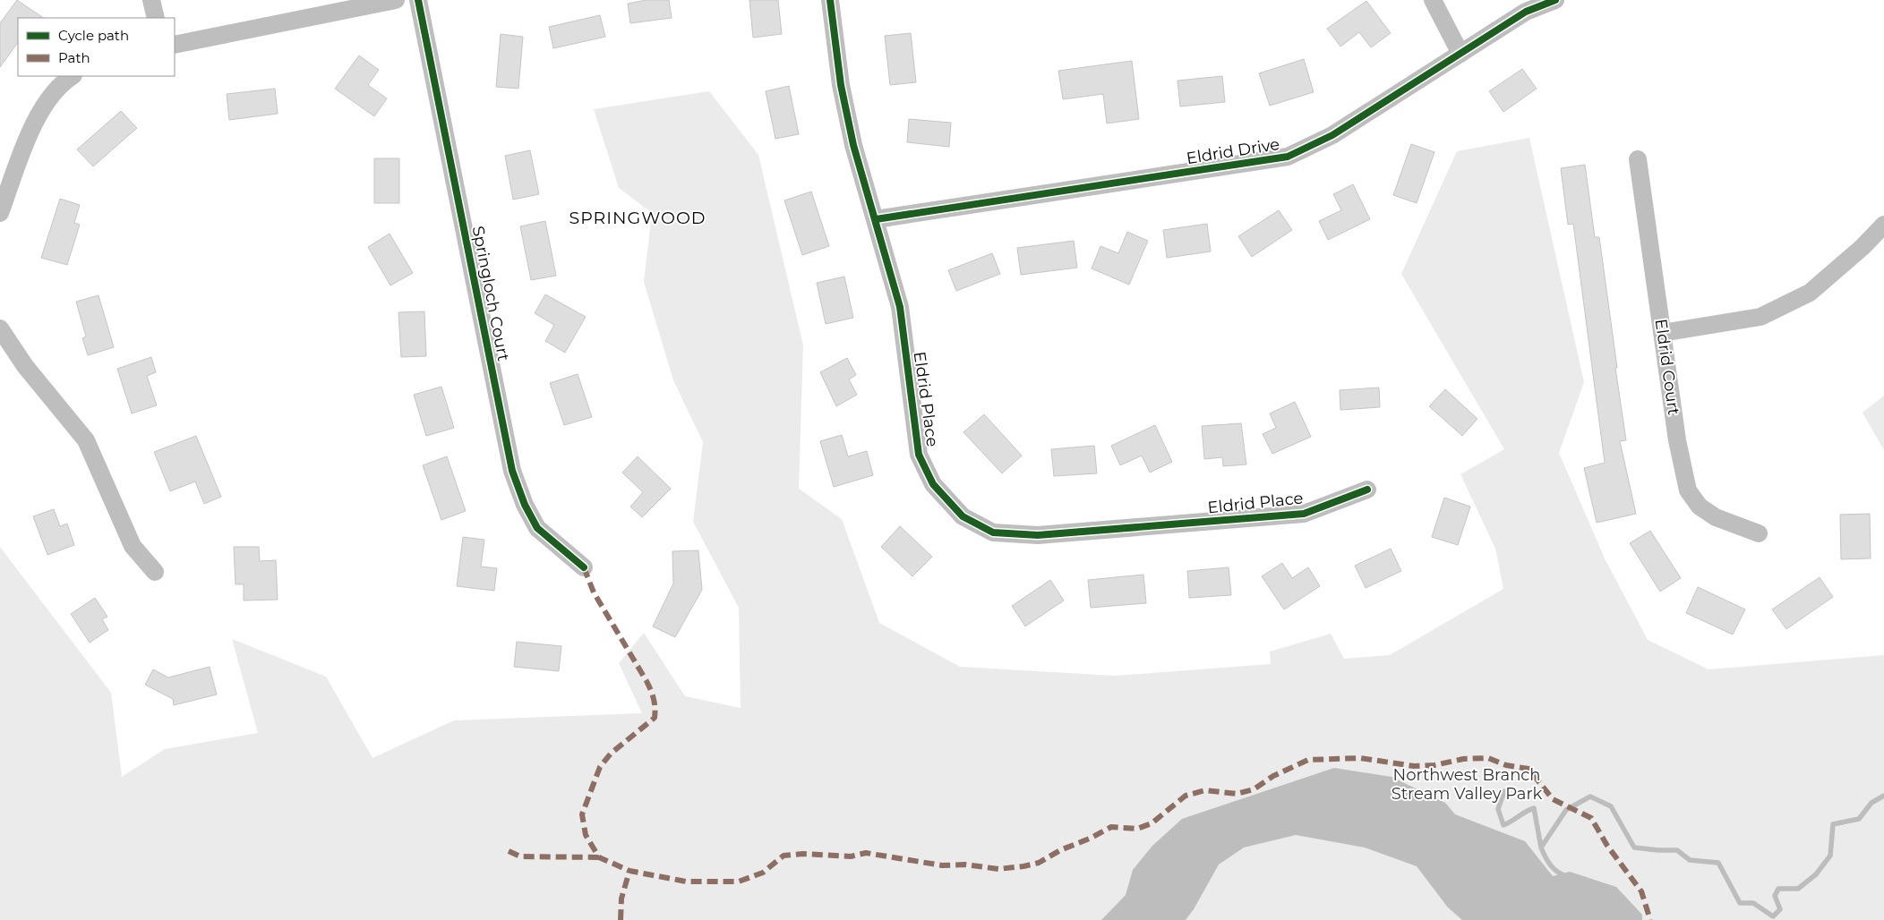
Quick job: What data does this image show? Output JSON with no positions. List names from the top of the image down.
{
  "streets": {
    "street": [
      "Eldrid Drive",
      "Springloch Court",
      "Eldrid Court",
      "Eldrid Place"
    ]
  },
  "crossings": [
    ["Eldrid Drive", "Eldrid Place"]
  ],
  "districts": ["SPRINGWOOD"],
  "parks": ["Northwest Branch Stream Valley Park"],
  "legend": ["Cycle path", "Path"]
}
